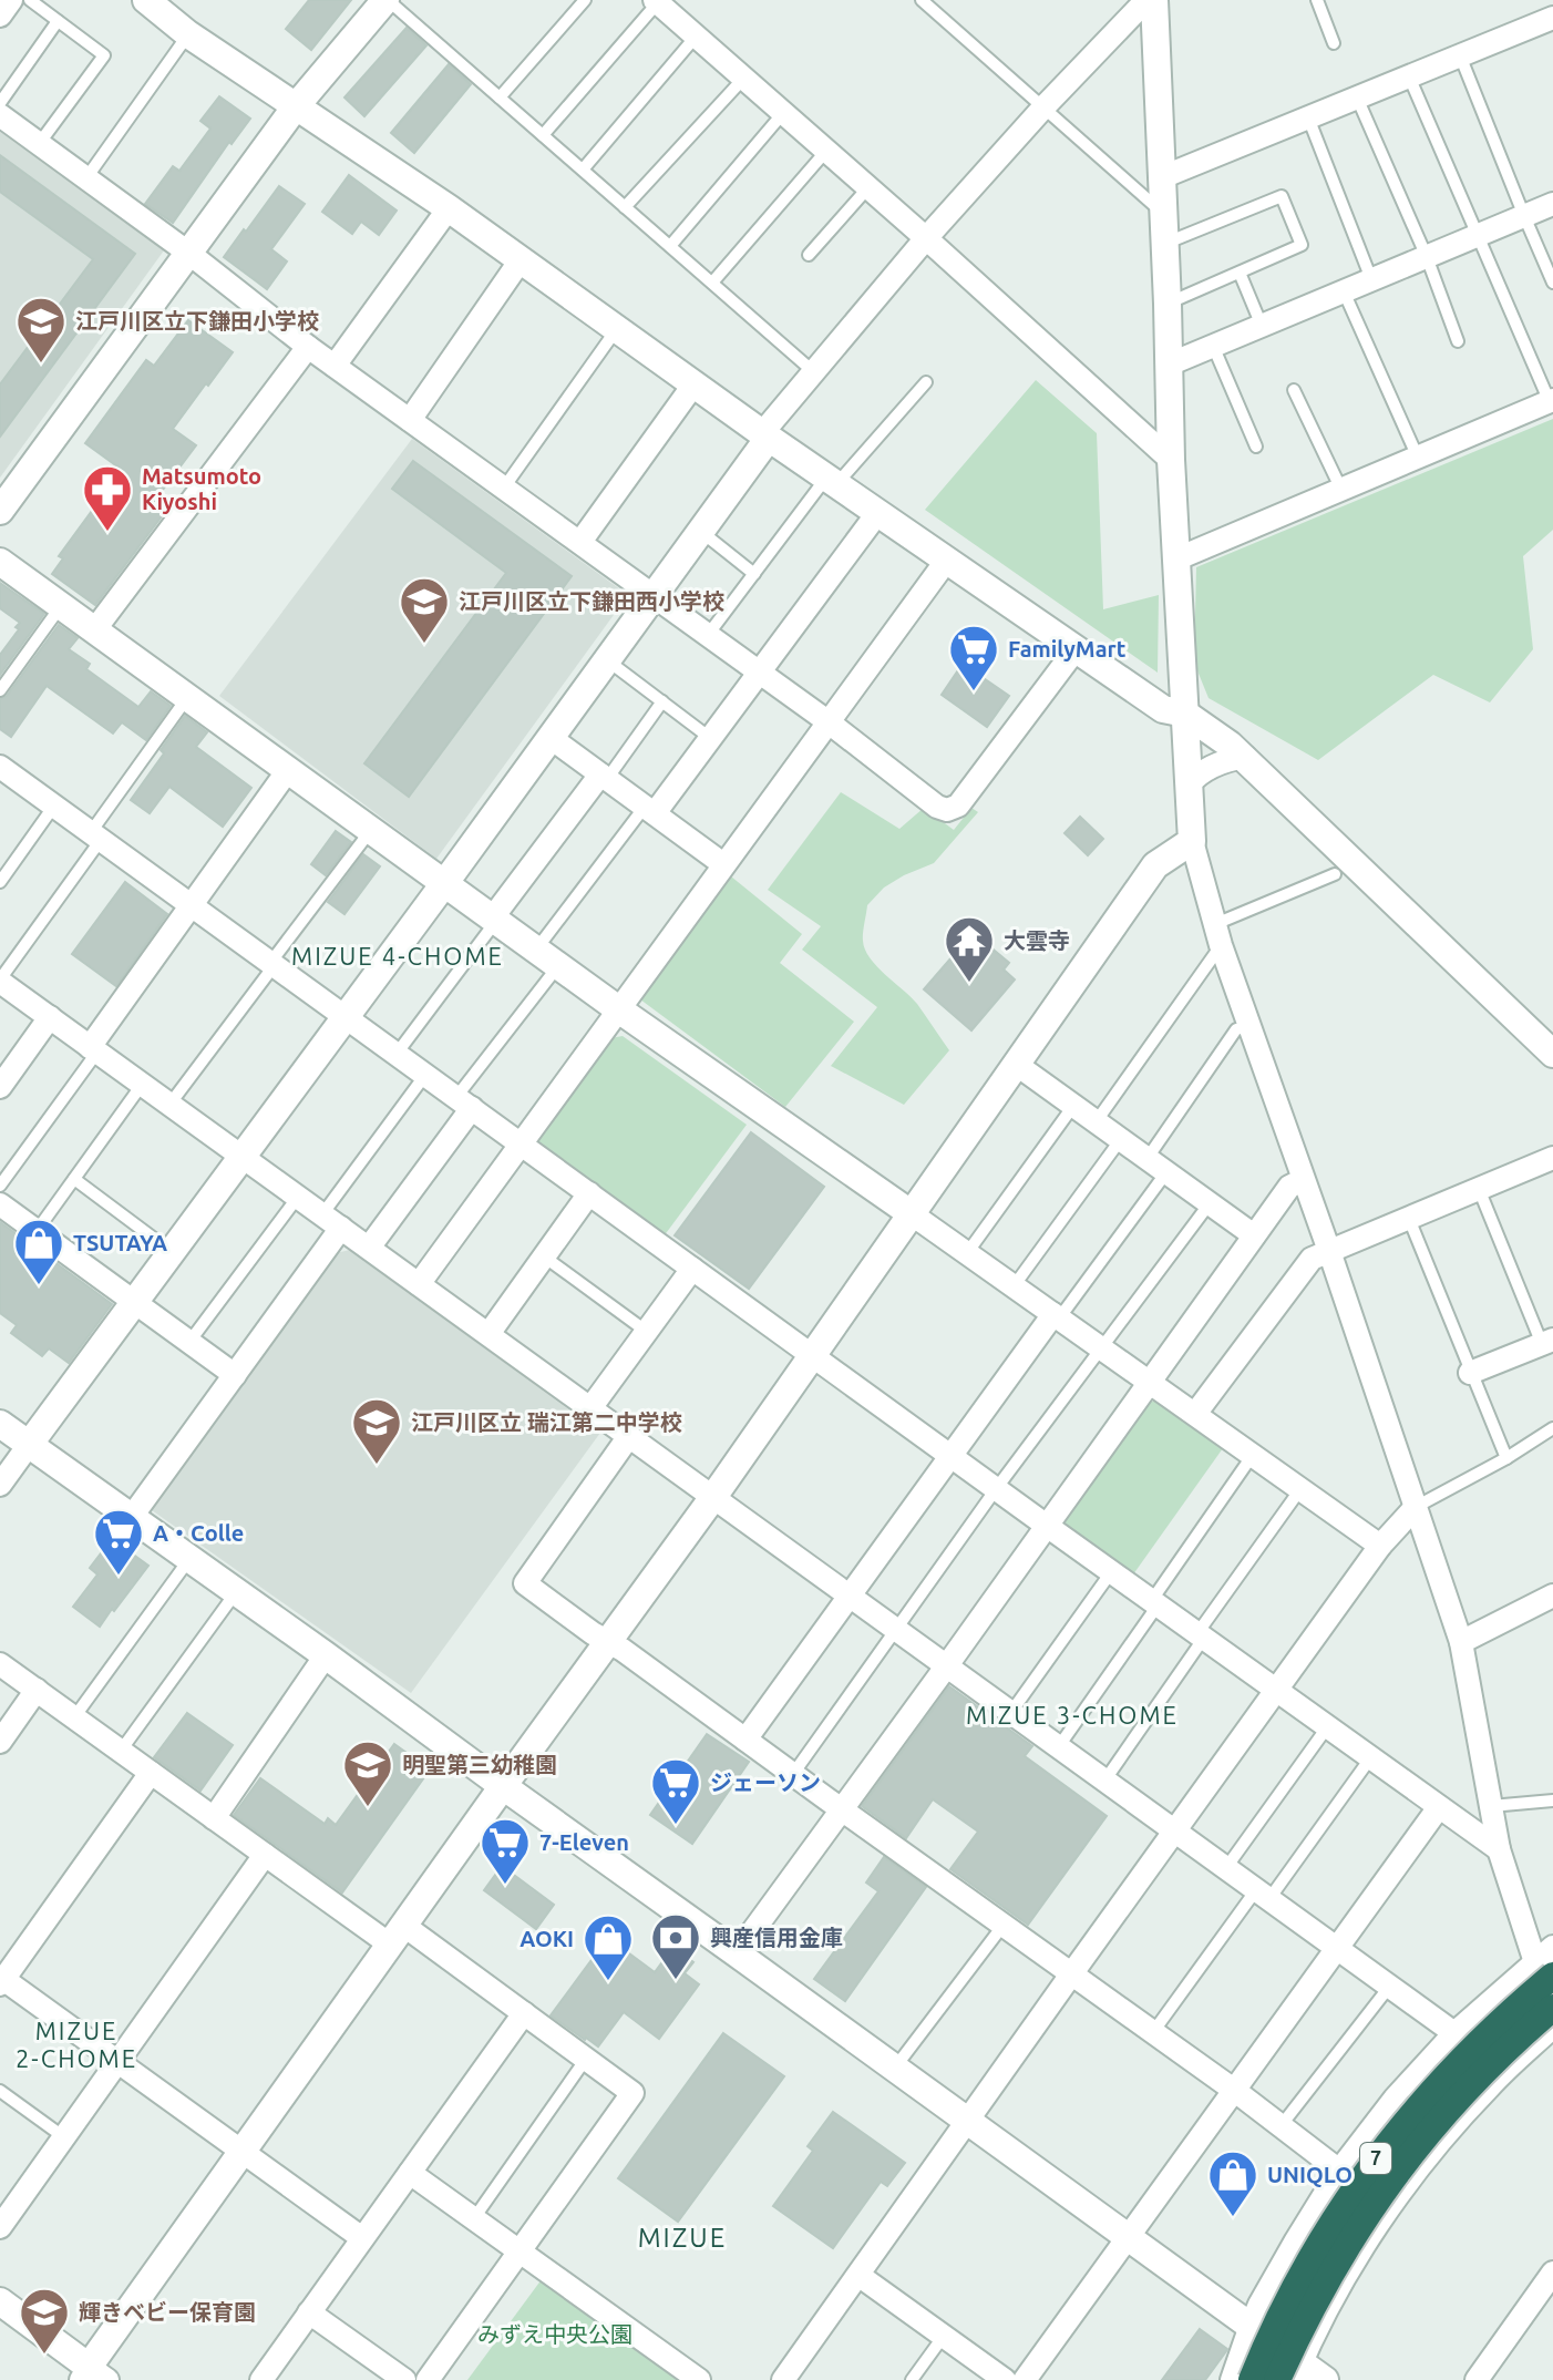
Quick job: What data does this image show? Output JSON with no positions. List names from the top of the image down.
{
  "streets": {
    "highway": ["7"]
  },
  "districts": [
    "MIZUE 4-CHOME",
    "MIZUE 3-CHOME",
    "MIZUE 2-CHOME",
    "MIZUE"
  ],
  "parks": ["みずえ中央公園"],
  "places": {
    "school or university": [
      "江戸川区立下鎌田小学校",
      "江戸川区立下鎌田西小学校",
      "江戸川区立 瑞江第二中学校",
      "明聖第三幼稚園",
      "輝きベビー保育園"
    ],
    "pharmacy": ["Matsumoto Kiyoshi"],
    "supermarket": [
      "FamilyMart",
      "A・Colle",
      "ジェーソン",
      "7-Eleven"
    ],
    "temple": ["大雲寺"],
    "shop": ["TSUTAYA", "AOKI", "UNIQLO"],
    "bank": ["興産信用金庫"]
  }
}
